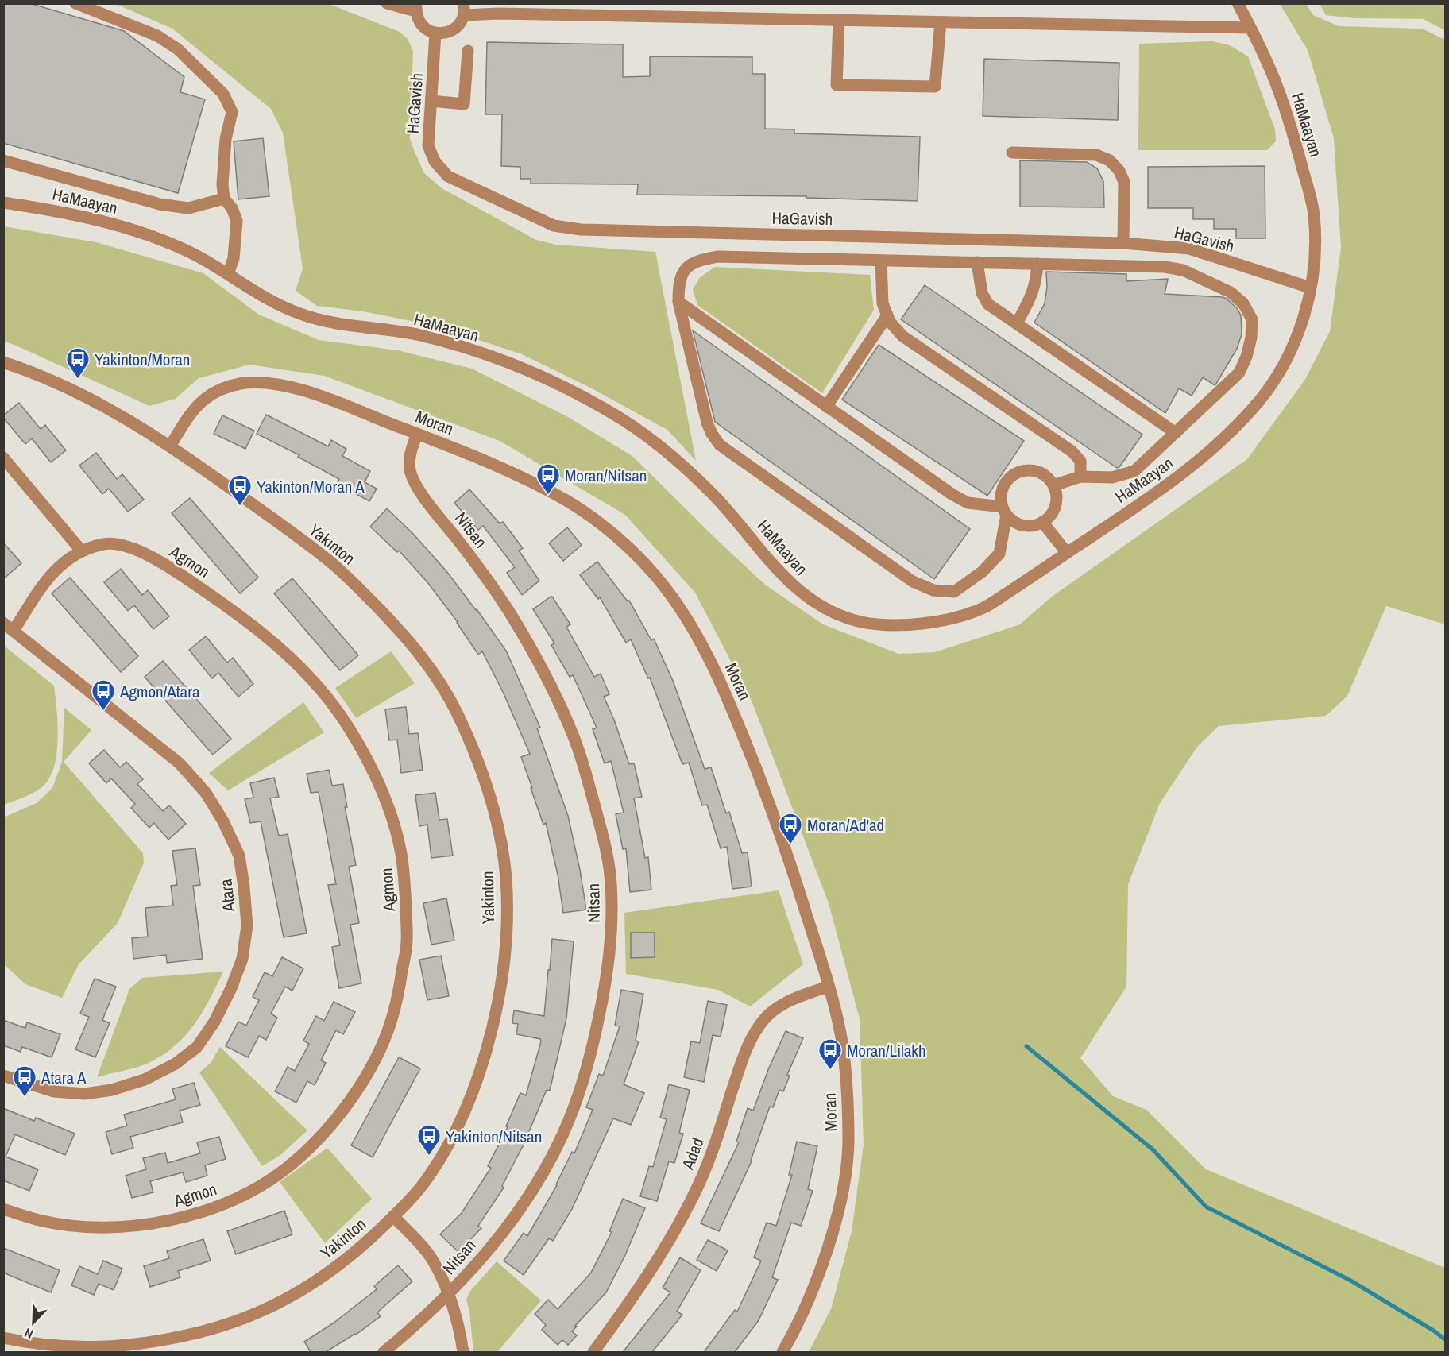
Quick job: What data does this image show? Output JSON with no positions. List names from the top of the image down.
{
  "streets": {
    "street": [
      "HaGavish",
      "HaMaayan",
      "Moran",
      "Nitsan",
      "Yakinton",
      "Agmon",
      "Atara",
      "Adad"
    ]
  },
  "crossings": [
    ["HaGavish", "HaMaayan"],
    ["Moran", "Nitsan"],
    ["Moran", "Yakinton"],
    ["Moran", "Adad"],
    ["Agmon", "Atara"]
  ],
  "places": {
    "bus stop": [
      "Yakinton/Moran",
      "Moran/Nitsan",
      "Yakinton/Moran A",
      "Agmon/Atara",
      "Moran/Ad'ad",
      "Moran/Lilakh",
      "Atara A",
      "Yakinton/Nitsan"
    ]
  },
  "north": "bottom left"
}
